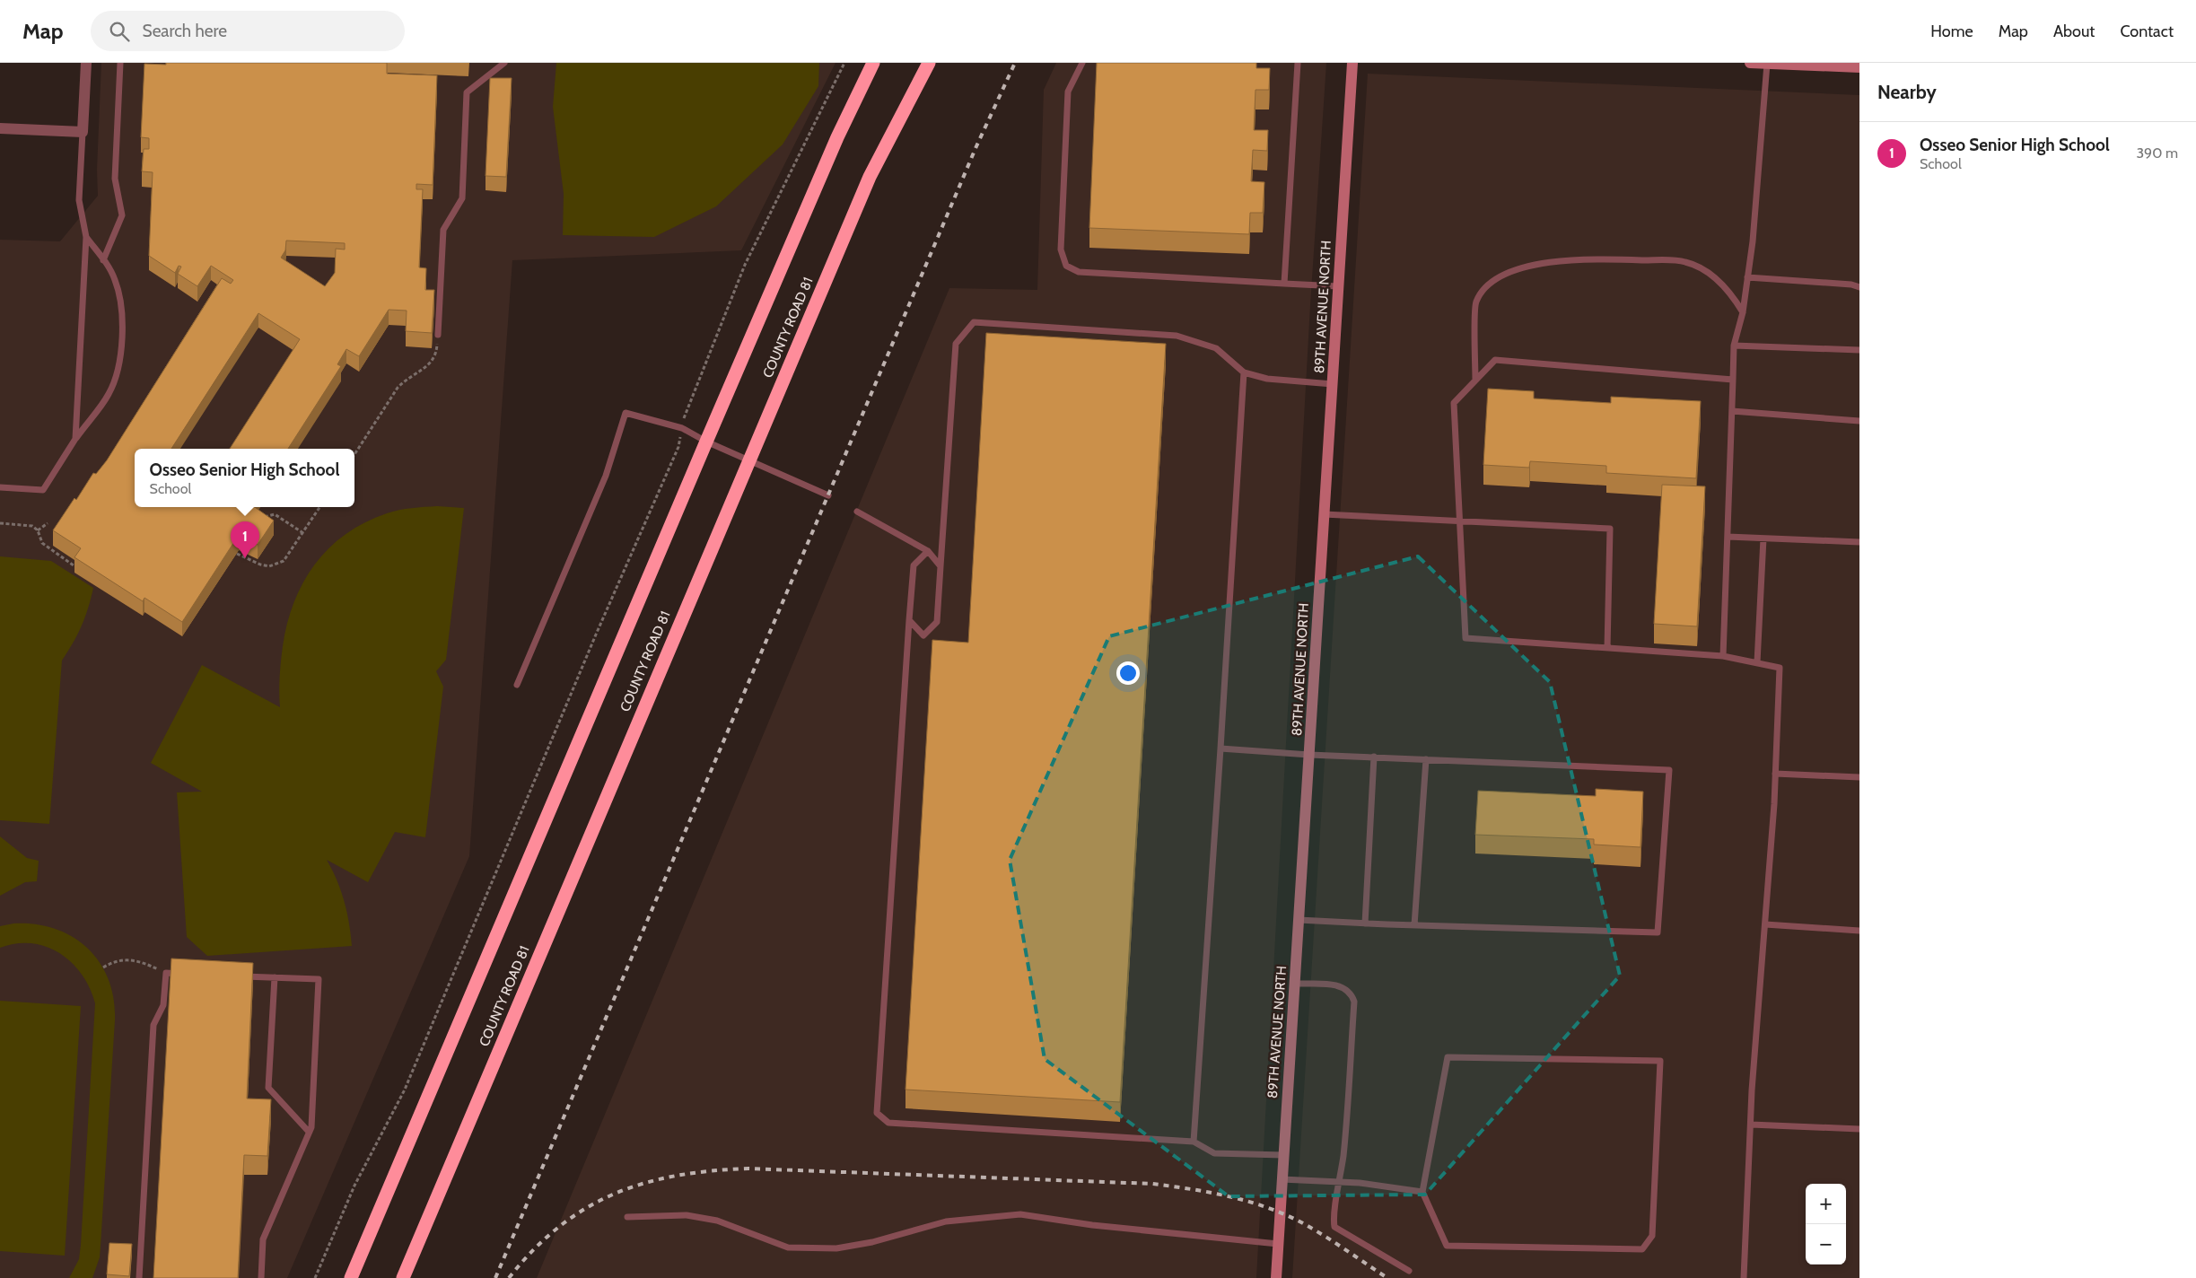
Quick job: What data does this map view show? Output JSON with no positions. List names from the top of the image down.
{
  "streets": {
    "highway": ["COUNTY ROAD 81"],
    "street": ["89TH AVENUE NORTH"]
  },
  "page": {
    "header": "Map",
    "search": "Search here",
    "nav": [
      "Home",
      "Map",
      "About",
      "Contact"
    ],
    "heading": "Nearby",
    "list": [
      {
        "mark": "1",
        "name": "Osseo Senior High School",
        "note": "School",
        "value": "390 m"
      }
    ],
    "popup": ["Osseo Senior High School", "School"],
    "pins": "1",
    "map_buttons": ["+", "−"]
  }
}
